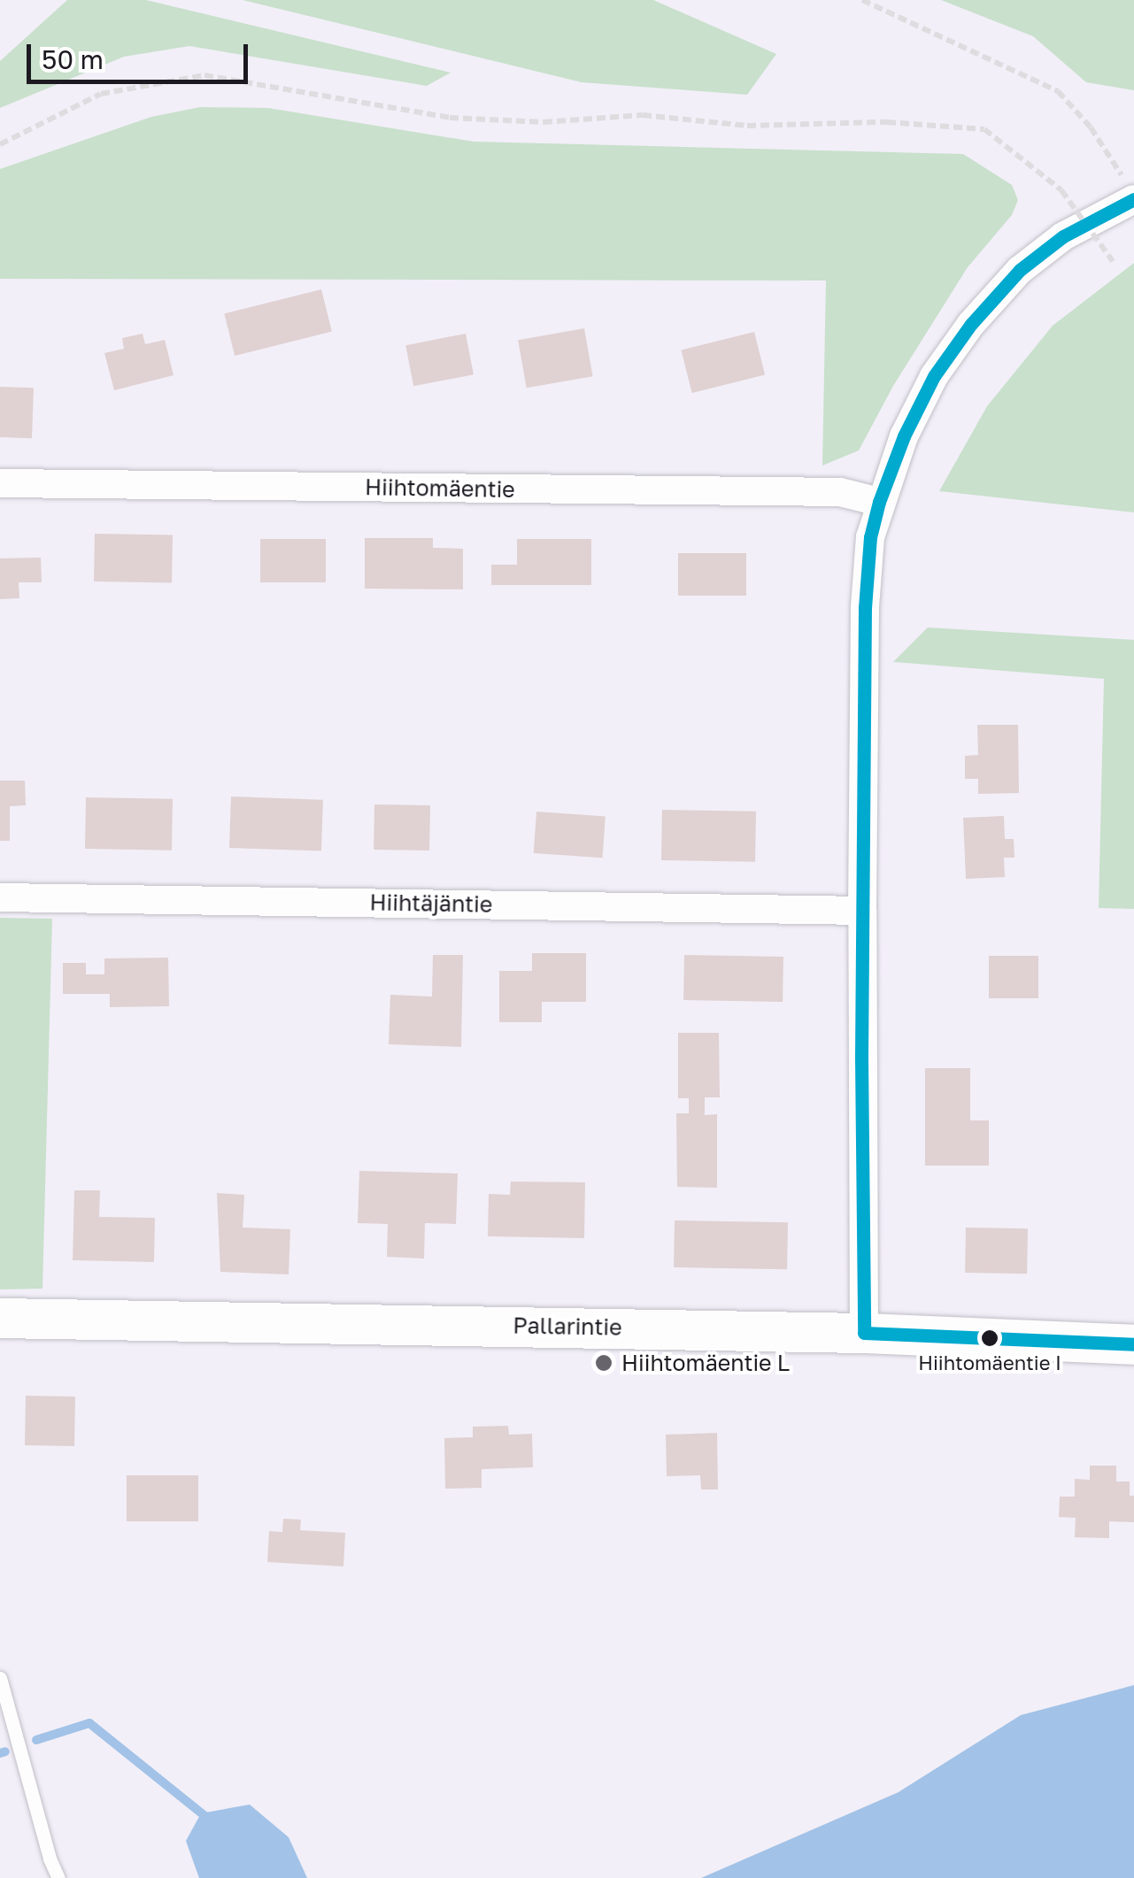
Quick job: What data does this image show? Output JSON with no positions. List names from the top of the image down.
{
  "streets": {
    "street": ["Hiihtomäentie", "Hiihtäjäntie", "Pallarintie"]
  },
  "places": ["Hiihtomäentie I", "Hiihtomäentie L"],
  "scale_bar": "50 m"
}
